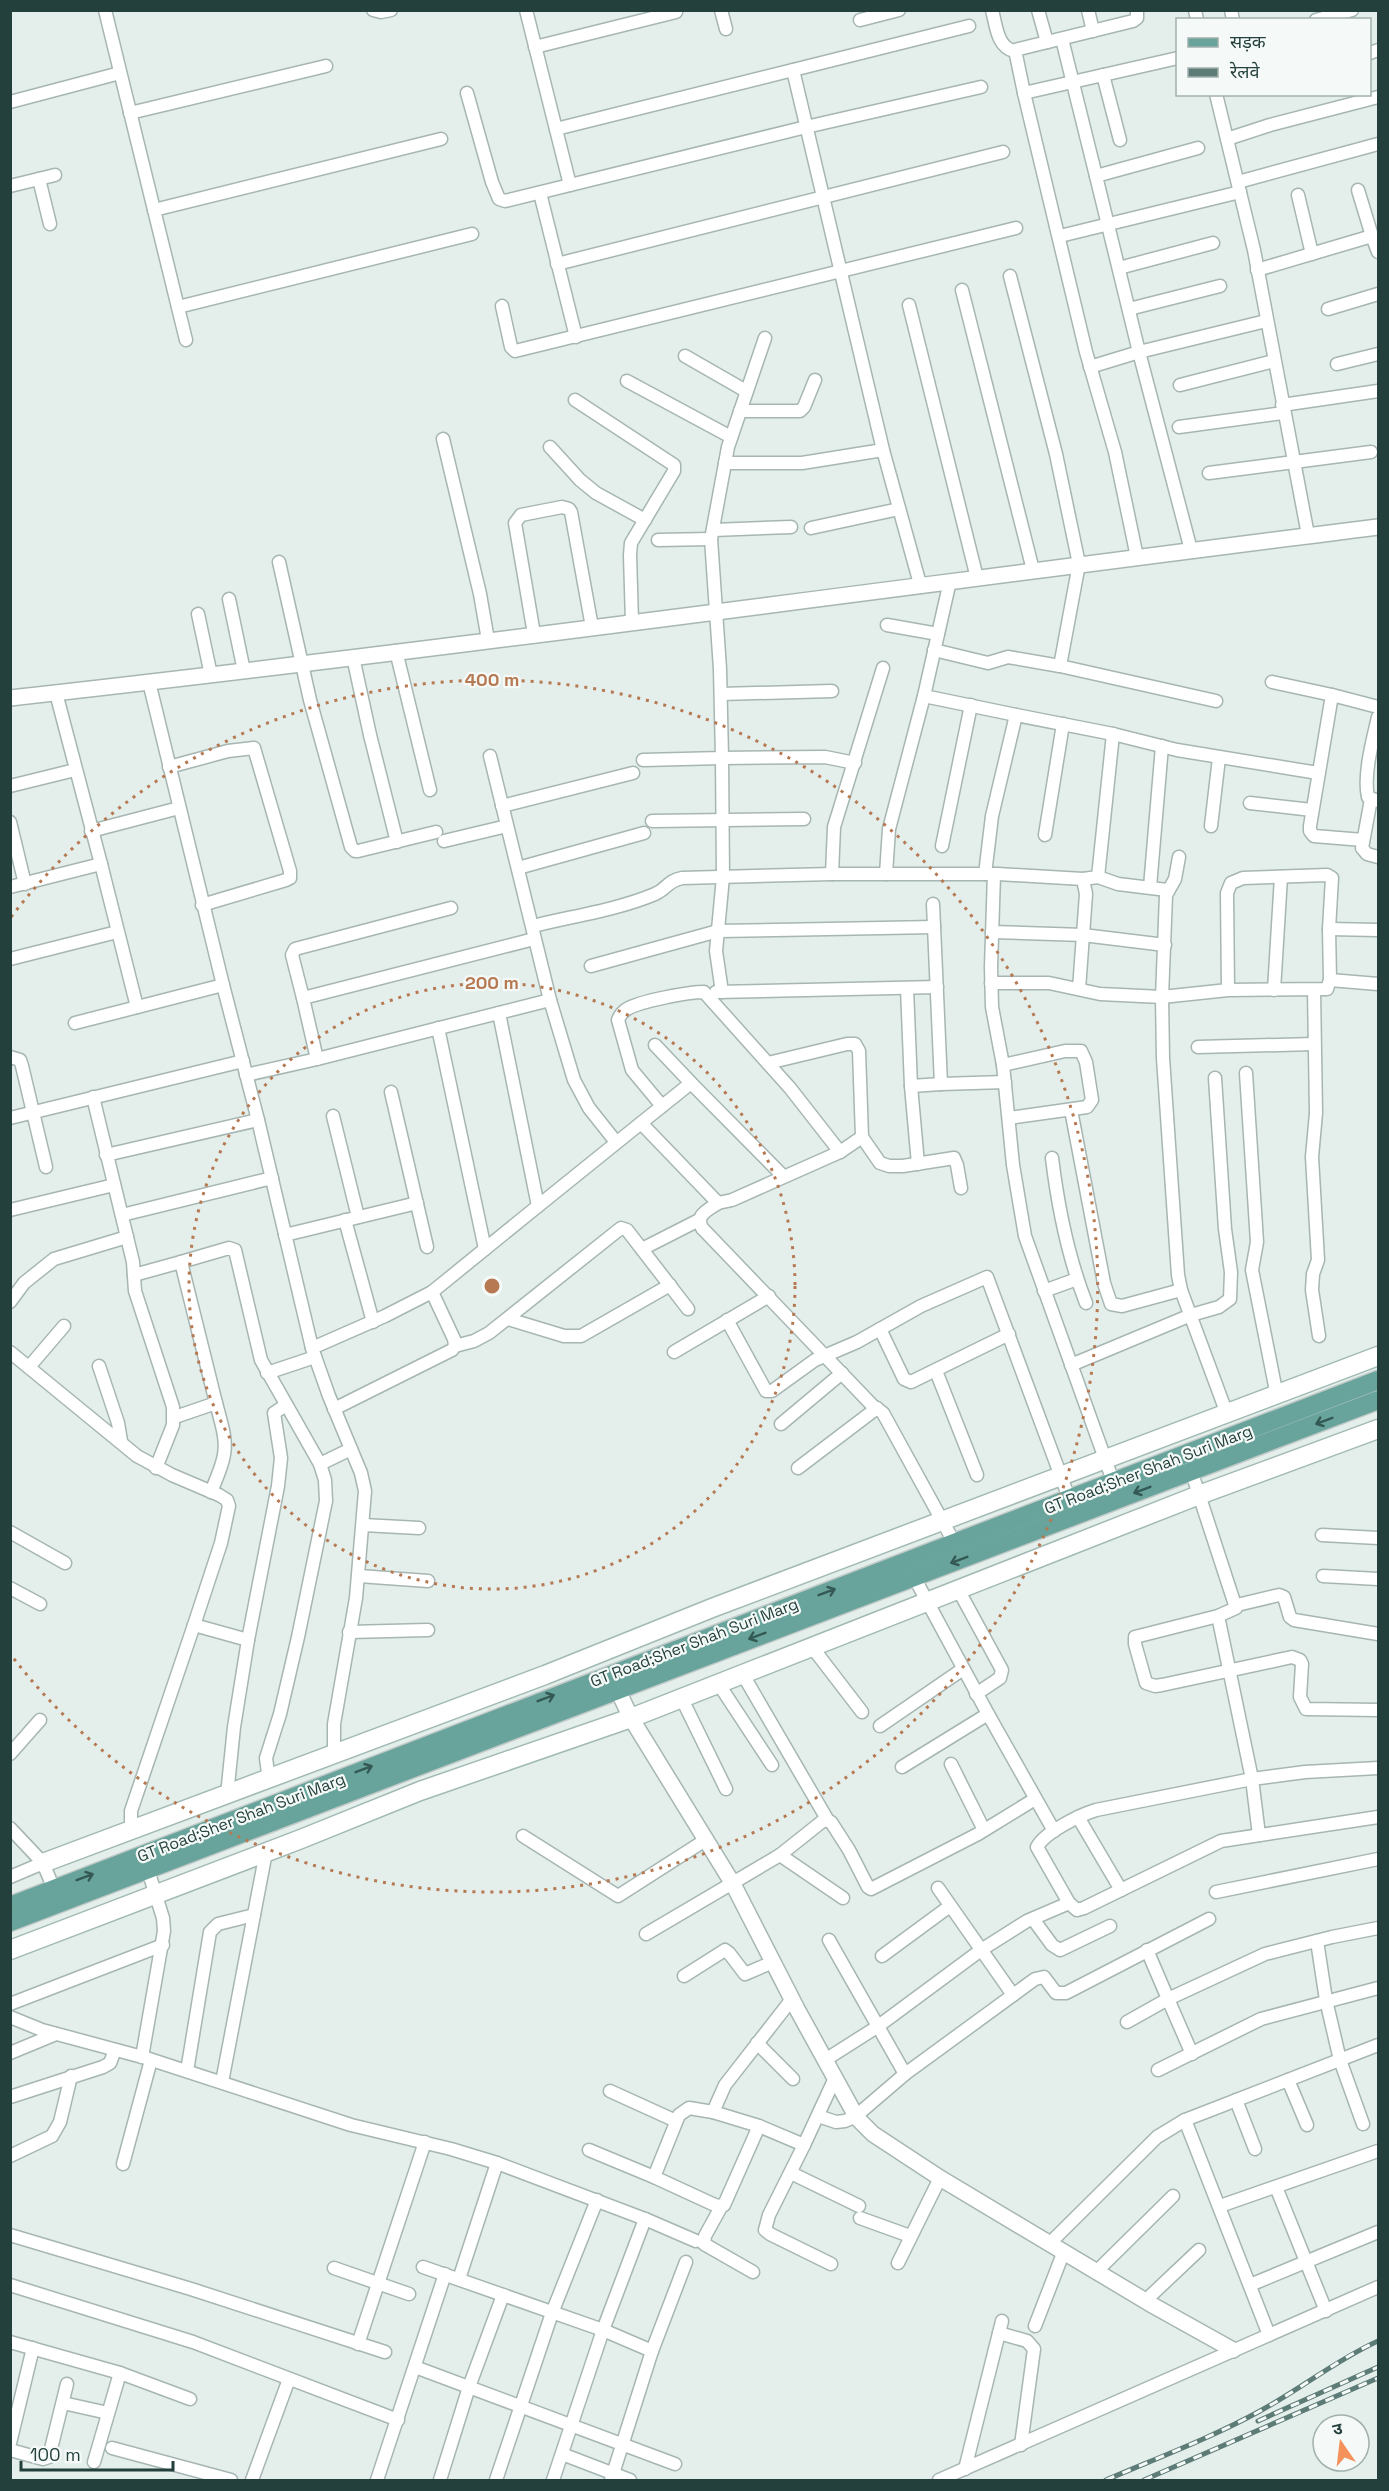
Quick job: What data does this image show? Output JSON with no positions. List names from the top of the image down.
{
  "streets": {
    "main road": ["GT Road;Sher Shah Suri Marg"]
  },
  "legend": ["सड़क", "रेलवे"],
  "scale_bar": "100 m",
  "north": "top",
  "rings": ["400 m", "200 m"]
}
